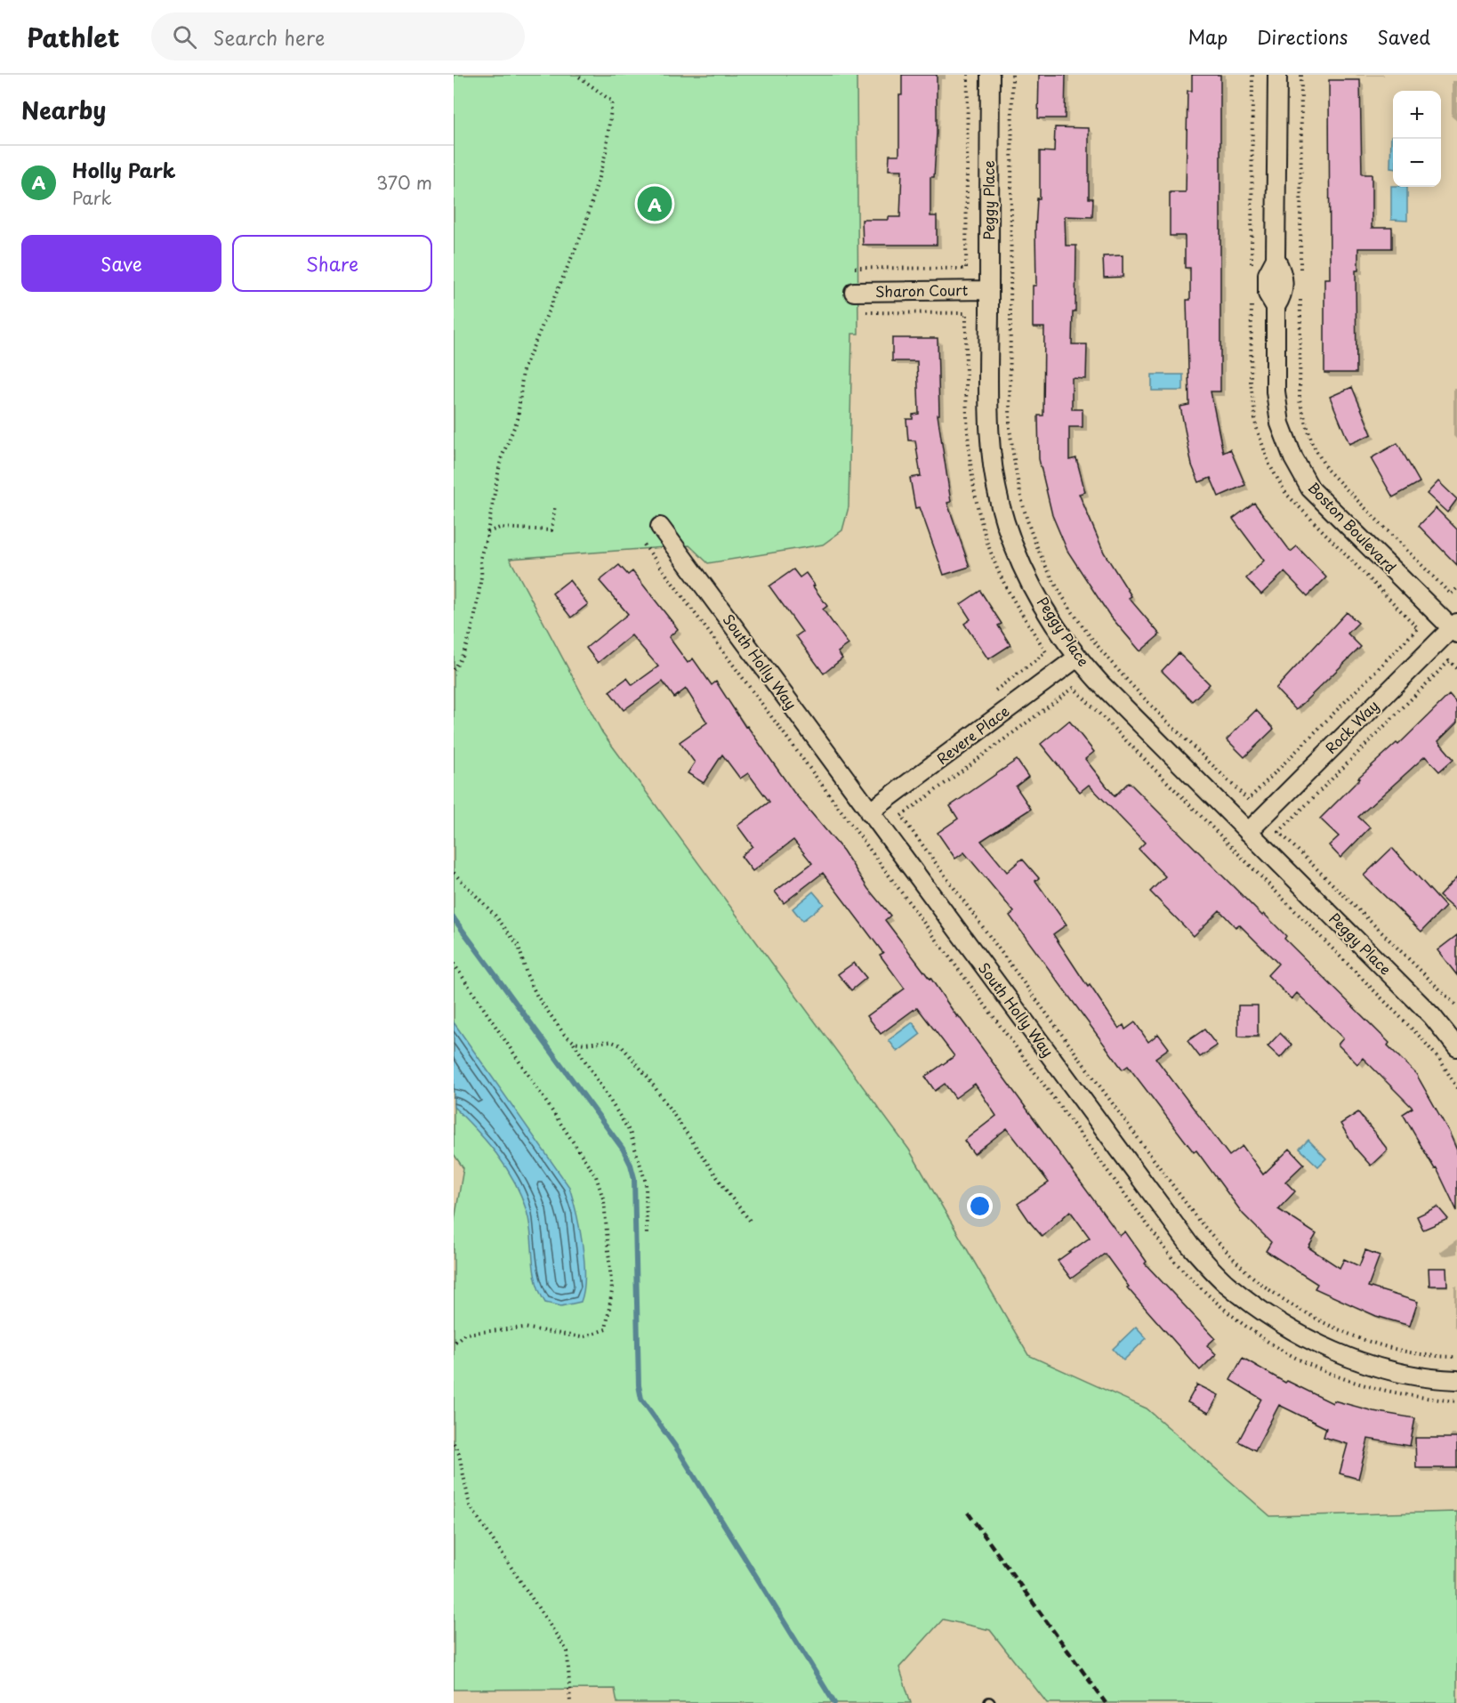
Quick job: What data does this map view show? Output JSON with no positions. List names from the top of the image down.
{
  "streets": {
    "street": [
      "Peggy Place",
      "Sharon Court",
      "Boston Boulevard",
      "South Holly Way",
      "Rock Way",
      "Revere Place"
    ]
  },
  "crossings": [
    ["Peggy Place", "Sharon Court"],
    ["Peggy Place", "Rock Way"],
    ["Peggy Place", "Revere Place"],
    ["Boston Boulevard", "Rock Way"],
    ["South Holly Way", "Revere Place"]
  ],
  "page": {
    "header": "Pathlet",
    "search": "Search here",
    "nav": ["Map", "Directions", "Saved"],
    "heading": "Nearby",
    "map_buttons": ["+", "−"],
    "list": [
      {
        "mark": "A",
        "name": "Holly Park",
        "note": "Park",
        "value": "370 m"
      }
    ],
    "pins": "A",
    "buttons": ["Save", "Share"]
  }
}
